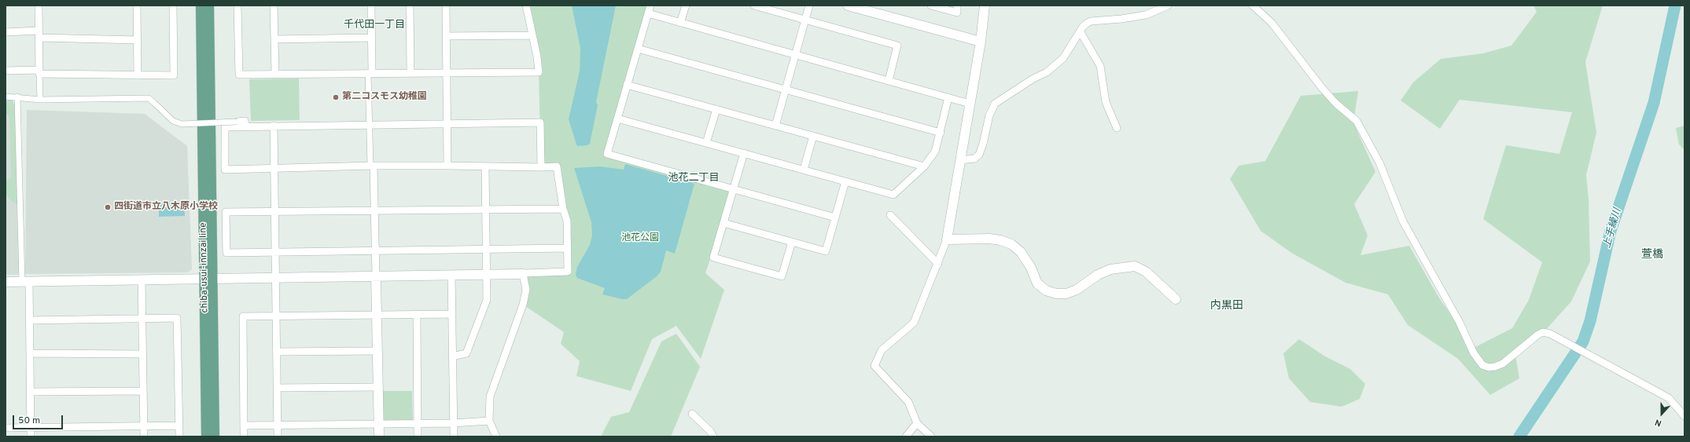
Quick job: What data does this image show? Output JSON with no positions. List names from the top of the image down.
{
  "streets": {
    "main road": ["chiba-usui-innzai line"]
  },
  "districts": [
    "千代田一丁目",
    "池花二丁目",
    "萱橋",
    "内黒田"
  ],
  "water": ["上手繰川"],
  "parks": ["池花公園"],
  "places": ["第二コスモス幼稚園", "四街道市立八木原小学校"],
  "scale_bar": "50 m",
  "north": "bottom"
}
